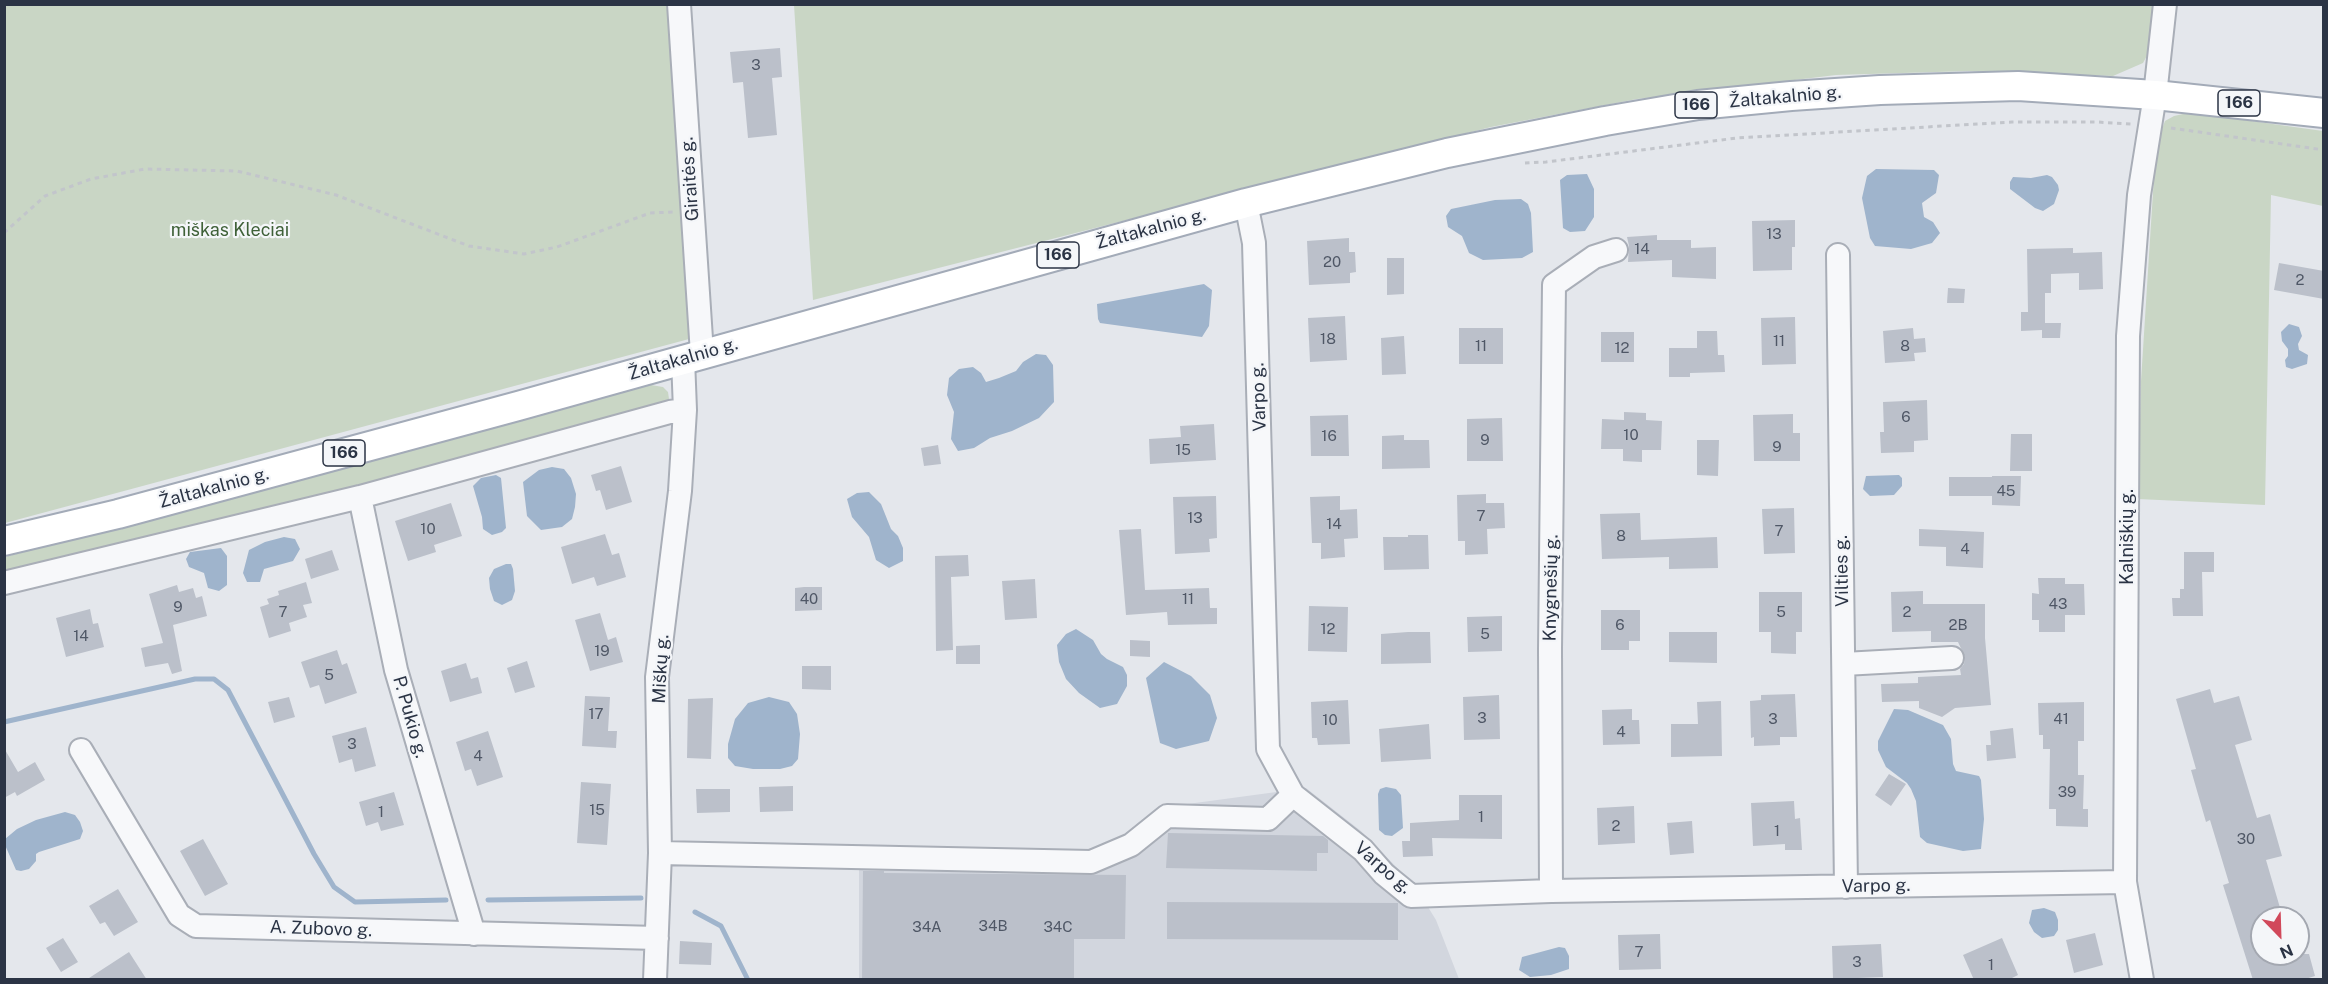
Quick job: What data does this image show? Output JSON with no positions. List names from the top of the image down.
{
  "streets": {
    "main road": ["Žaltakalnio g.", "166"],
    "street": [
      "Giraitės g.",
      "Varpo g.",
      "Kalniškių g.",
      "Vilties g.",
      "Knygnešių g.",
      "Miškų g.",
      "P. Pukio g.",
      "A. Zubovo g."
    ]
  },
  "crossings": [
    ["Žaltakalnio g.", "Giraitės g."],
    ["Žaltakalnio g.", "Varpo g."],
    ["Žaltakalnio g.", "Kalniškių g."],
    ["Žaltakalnio g.", "Miškų g."],
    ["Giraitės g.", "Miškų g."],
    ["Varpo g.", "Kalniškių g."],
    ["Varpo g.", "Vilties g."],
    ["Varpo g.", "Knygnešių g."],
    ["Miškų g.", "A. Zubovo g."],
    ["P. Pukio g.", "A. Zubovo g."]
  ],
  "parks": ["miškas Kleciai"],
  "house_numbers": [
    "3",
    "13",
    "14",
    "20",
    "2",
    "18",
    "11",
    "11",
    "8",
    "12",
    "6",
    "10",
    "16",
    "9",
    "9",
    "15",
    "45",
    "7",
    "13",
    "14",
    "10",
    "7",
    "8",
    "4",
    "40",
    "11",
    "43",
    "9",
    "7",
    "5",
    "2",
    "6",
    "2B",
    "12",
    "5",
    "14",
    "19",
    "5",
    "17",
    "3",
    "3",
    "41",
    "10",
    "4",
    "3",
    "4",
    "39",
    "15",
    "1",
    "1",
    "2",
    "1",
    "30",
    "34B",
    "34A",
    "34C",
    "7",
    "3",
    "1"
  ],
  "north": "bottom right"
}
